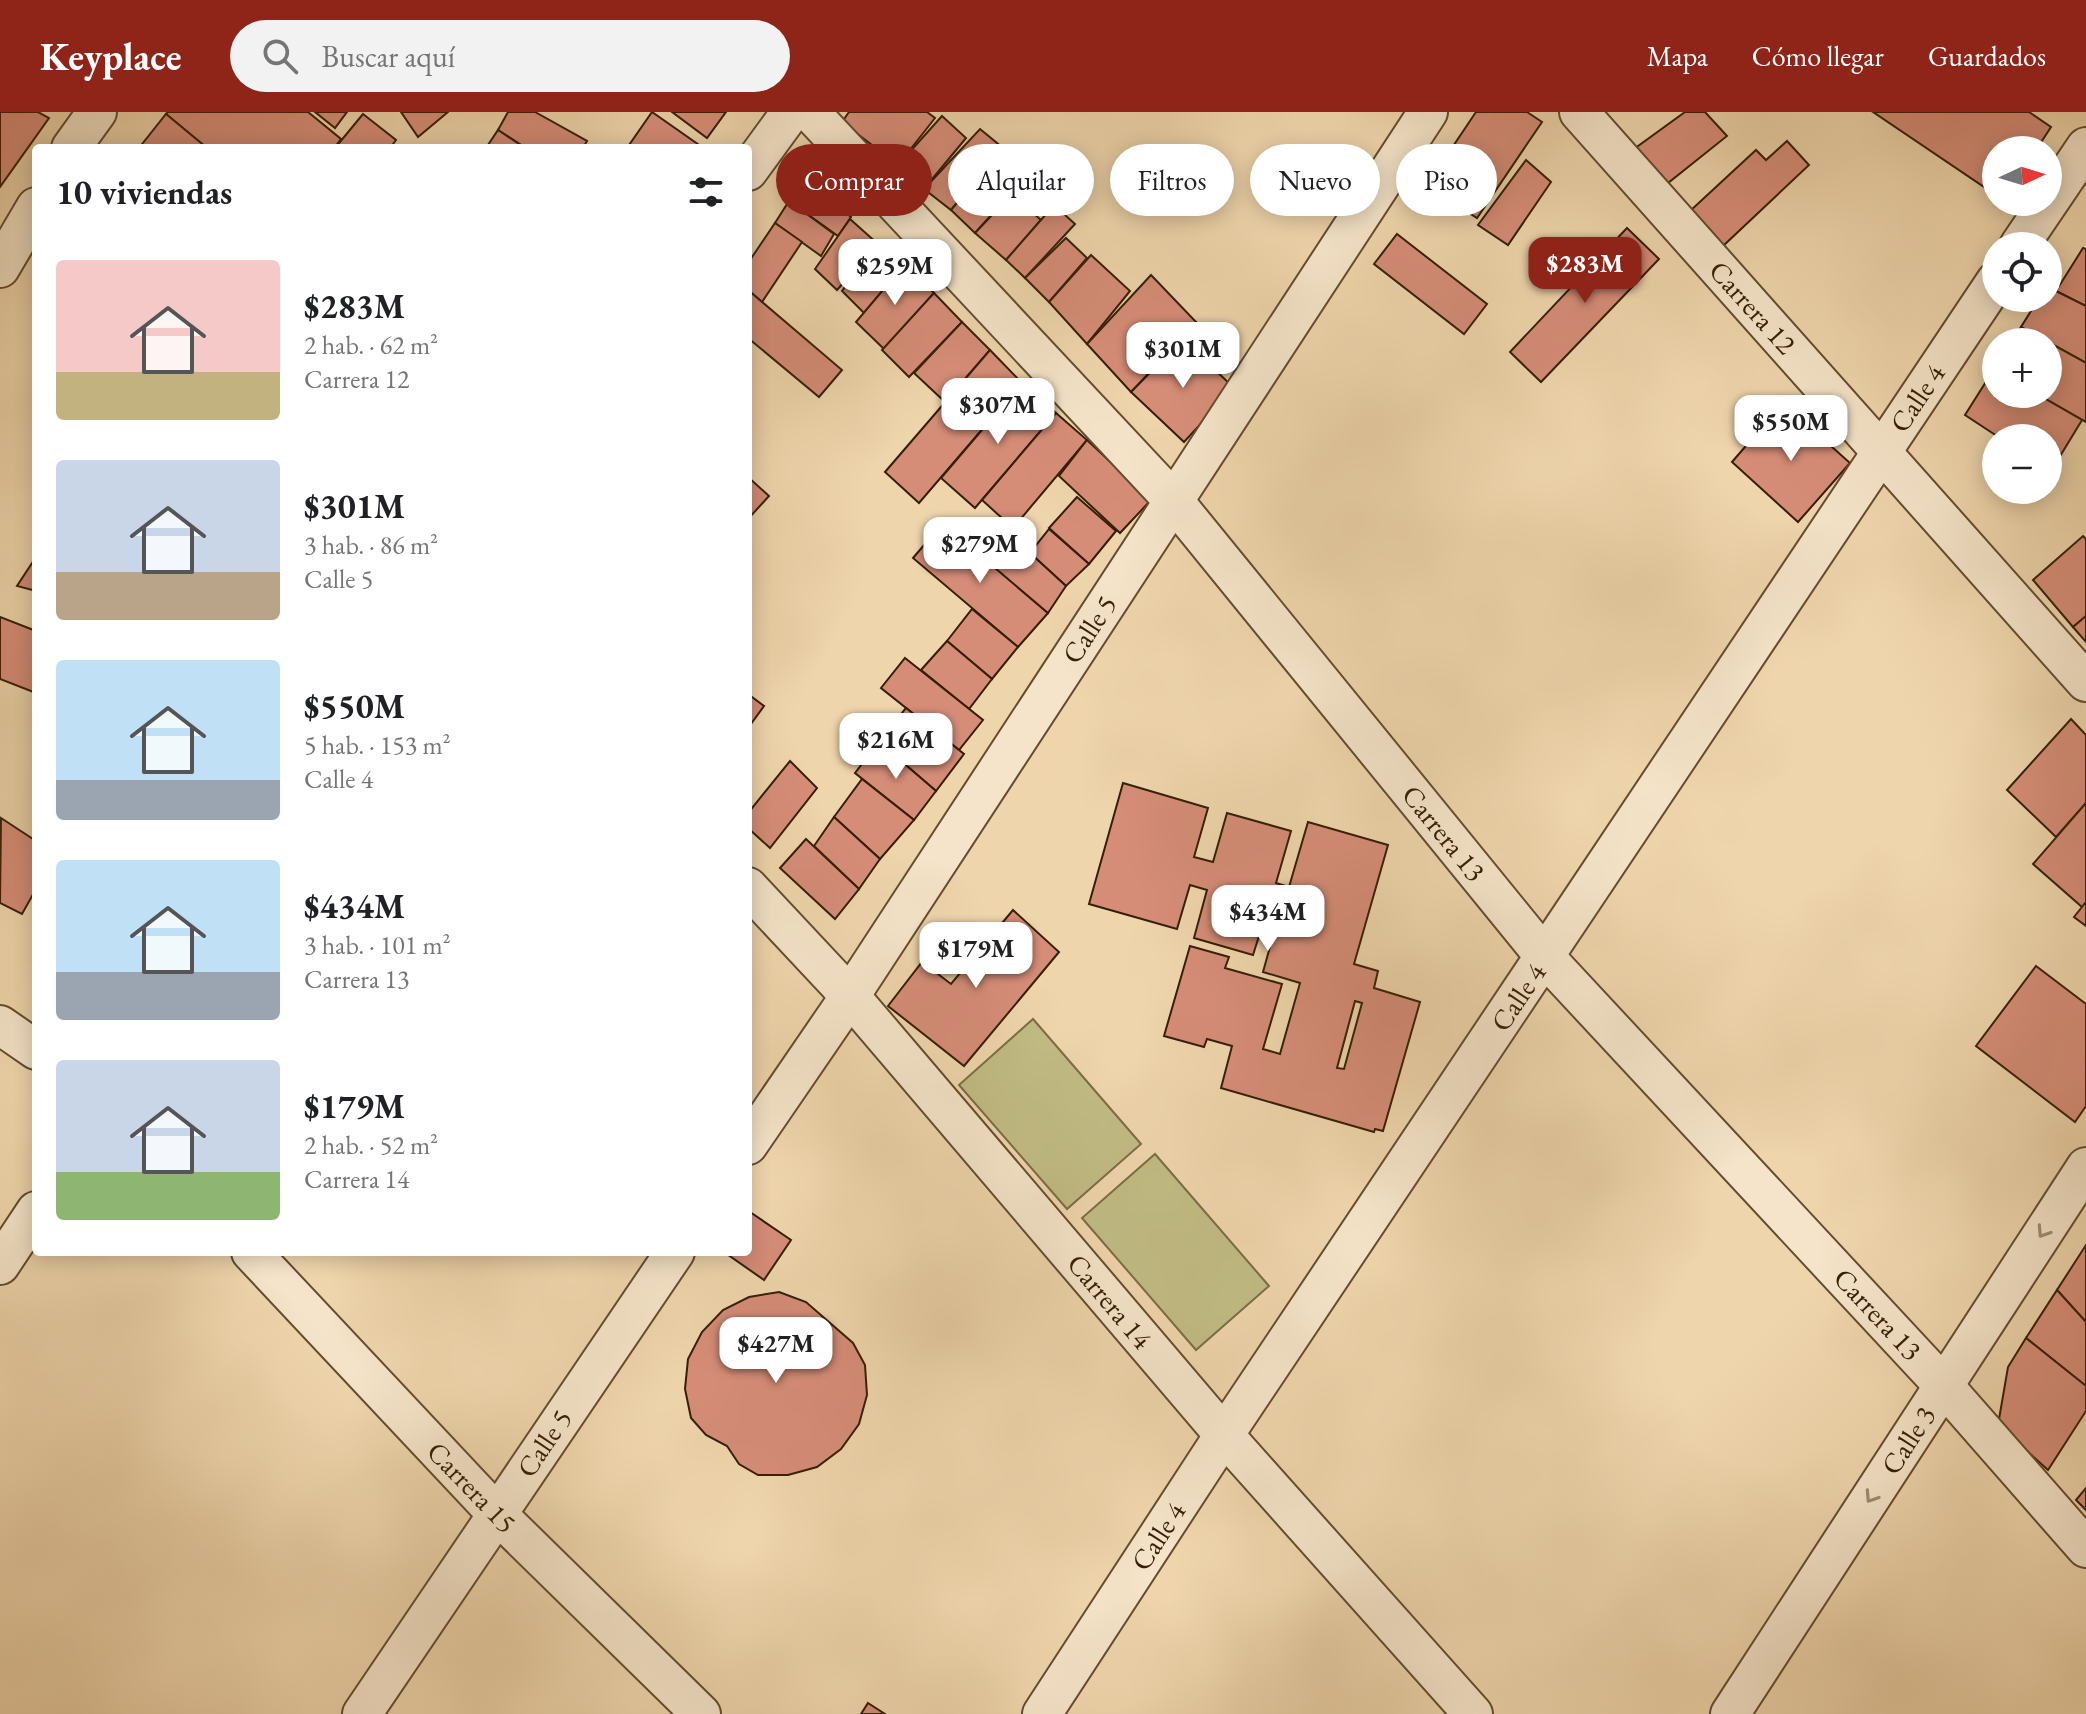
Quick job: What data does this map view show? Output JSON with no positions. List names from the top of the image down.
{
  "streets": {
    "street": [
      "Carrera 12",
      "Calle 4",
      "Calle 5",
      "Carrera 13",
      "Carrera 14",
      "Calle 3",
      "Carrera 15"
    ]
  },
  "crossings": [
    ["Carrera 12", "Calle 4"],
    ["Calle 4", "Carrera 13"],
    ["Calle 4", "Carrera 14"],
    ["Calle 5", "Carrera 13"],
    ["Calle 5", "Carrera 14"],
    ["Calle 5", "Carrera 15"],
    ["Carrera 13", "Calle 3"]
  ],
  "one_way": ["Calle 3"],
  "north": "right",
  "page": {
    "header": "Keyplace",
    "search": "Buscar aquí",
    "nav": ["Mapa", "Cómo llegar", "Guardados"],
    "map_buttons": ["+", "−"],
    "chip": [
      "Comprar",
      "Alquilar",
      "Filtros",
      "Nuevo",
      "Piso"
    ],
    "heading": "10 viviendas",
    "price": [
      "$283M",
      "$259M",
      "$301M",
      "$307M",
      "$550M",
      "$279M",
      "$216M",
      "$434M",
      "$179M",
      "$427M"
    ],
    "list": [
      {
        "name": "$283M",
        "note": "2 hab. · 62 m² · Carrera 12"
      },
      {
        "name": "$301M",
        "note": "3 hab. · 86 m² · Calle 5"
      },
      {
        "name": "$550M",
        "note": "5 hab. · 153 m² · Calle 4"
      },
      {
        "name": "$434M",
        "note": "3 hab. · 101 m² · Carrera 13"
      },
      {
        "name": "$179M",
        "note": "2 hab. · 52 m² · Carrera 14"
      }
    ]
  }
}
